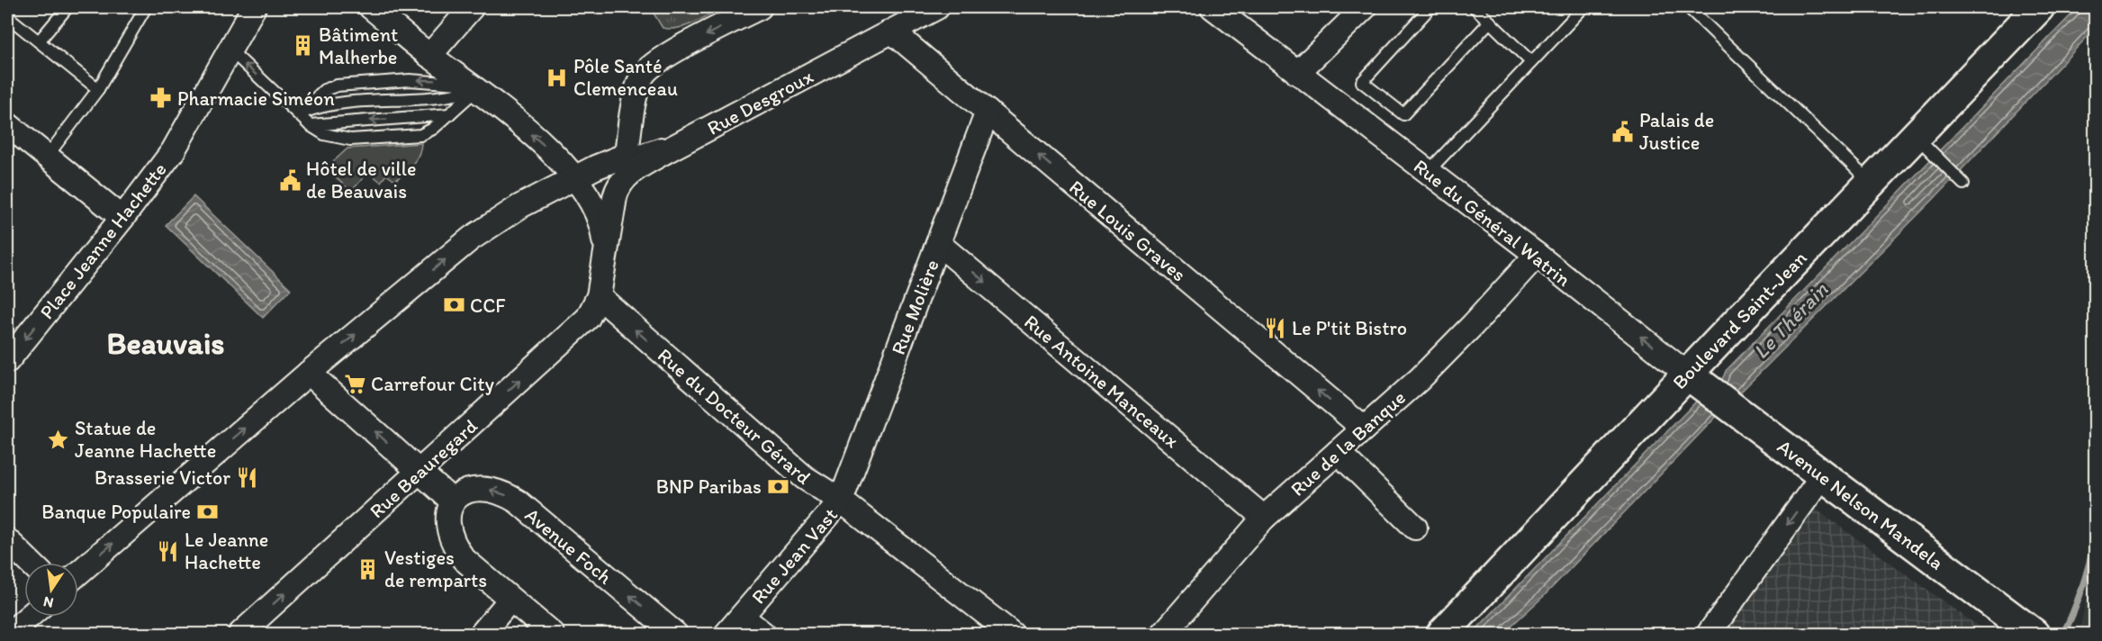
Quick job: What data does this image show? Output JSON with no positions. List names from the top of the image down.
{
  "streets": {
    "main road": ["Boulevard Saint-Jean", "Avenue Nelson Mandela"],
    "street": [
      "Rue Desgroux",
      "Rue du Général Watrin",
      "Rue Louis Graves",
      "Place Jeanne Hachette",
      "Rue Molière",
      "Rue Antoine Manceaux",
      "Rue du Docteur Gérard",
      "Rue de la Banque",
      "Rue Beauregard",
      "Avenue Foch",
      "Rue Jean Vast"
    ]
  },
  "crossings": [
    ["Rue Desgroux", "Rue Louis Graves"],
    ["Rue du Général Watrin", "Boulevard Saint-Jean"],
    ["Rue du Général Watrin", "Rue de la Banque"],
    ["Rue du Général Watrin", "Avenue Nelson Mandela"],
    ["Rue Louis Graves", "Rue Molière"],
    ["Rue Louis Graves", "Rue de la Banque"],
    ["Rue Molière", "Rue Antoine Manceaux"],
    ["Rue Molière", "Rue du Docteur Gérard"],
    ["Rue Molière", "Rue Jean Vast"],
    ["Boulevard Saint-Jean", "Avenue Nelson Mandela"],
    ["Rue Antoine Manceaux", "Rue de la Banque"],
    ["Rue du Docteur Gérard", "Rue Beauregard"],
    ["Rue du Docteur Gérard", "Rue Jean Vast"]
  ],
  "one_way": [
    "Rue Louis Graves",
    "Place Jeanne Hachette",
    "Rue Antoine Manceaux",
    "Rue du Docteur Gérard",
    "Avenue Foch"
  ],
  "districts": ["Beauvais"],
  "water": ["Le Thérain"],
  "places": {
    "building": ["Bâtiment Malherbe", "Vestiges de remparts"],
    "hospital": ["Pôle Santé Clemenceau"],
    "pharmacy": ["Pharmacie Siméon"],
    "public building": ["Palais de Justice", "Hôtel de ville de Beauvais"],
    "bank": ["CCF", "BNP Paribas", "Banque Populaire"],
    "restaurant": ["Le P'tit Bistro", "Brasserie Victor", "Le Jeanne Hachette"],
    "supermarket": ["Carrefour City"],
    "place": ["Statue de Jeanne Hachette"]
  },
  "north": "bottom"
}
